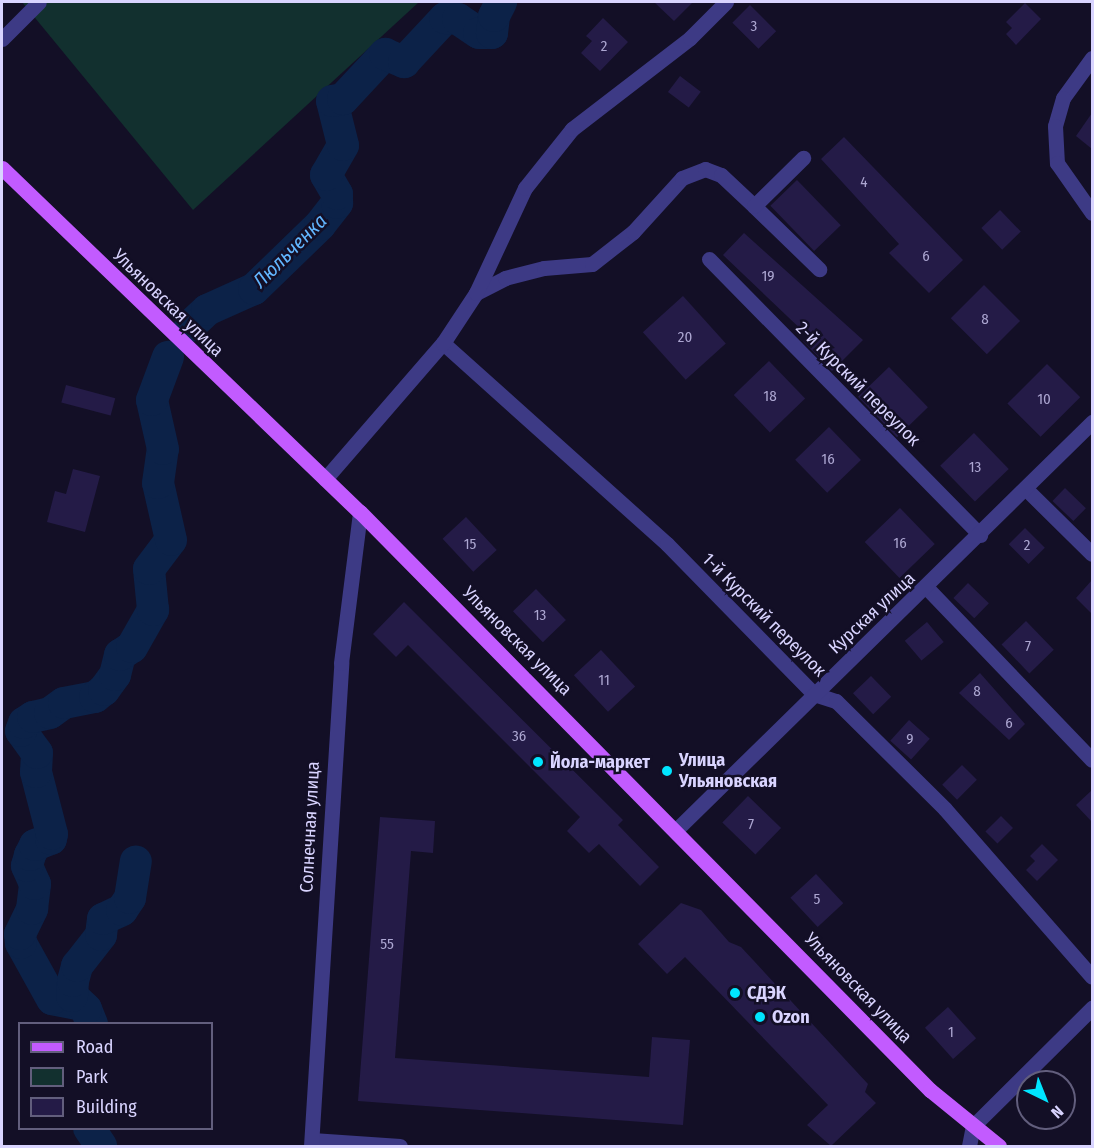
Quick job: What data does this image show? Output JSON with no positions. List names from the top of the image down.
{
  "streets": {
    "main road": ["Ульяновская улица"],
    "street": [
      "2-й Курский переулок",
      "Курская улица",
      "1-й Курский переулок",
      "Солнечная улица"
    ]
  },
  "crossings": [
    ["Ульяновская улица", "Курская улица"],
    ["Ульяновская улица", "Солнечная улица"],
    ["2-й Курский переулок", "Курская улица"],
    ["Курская улица", "1-й Курский переулок"]
  ],
  "water": ["Люльченка"],
  "places": [
    "Йола-маркет",
    "Улица Ульяновская",
    "СДЭК",
    "Ozon"
  ],
  "house_numbers": [
    "3",
    "2",
    "4",
    "6",
    "19",
    "8",
    "20",
    "18",
    "10",
    "16",
    "13",
    "16",
    "15",
    "2",
    "13",
    "7",
    "11",
    "8",
    "6",
    "36",
    "9",
    "7",
    "5",
    "55",
    "1"
  ],
  "legend": ["Road", "Park", "Building"],
  "north": "bottom right"
}
